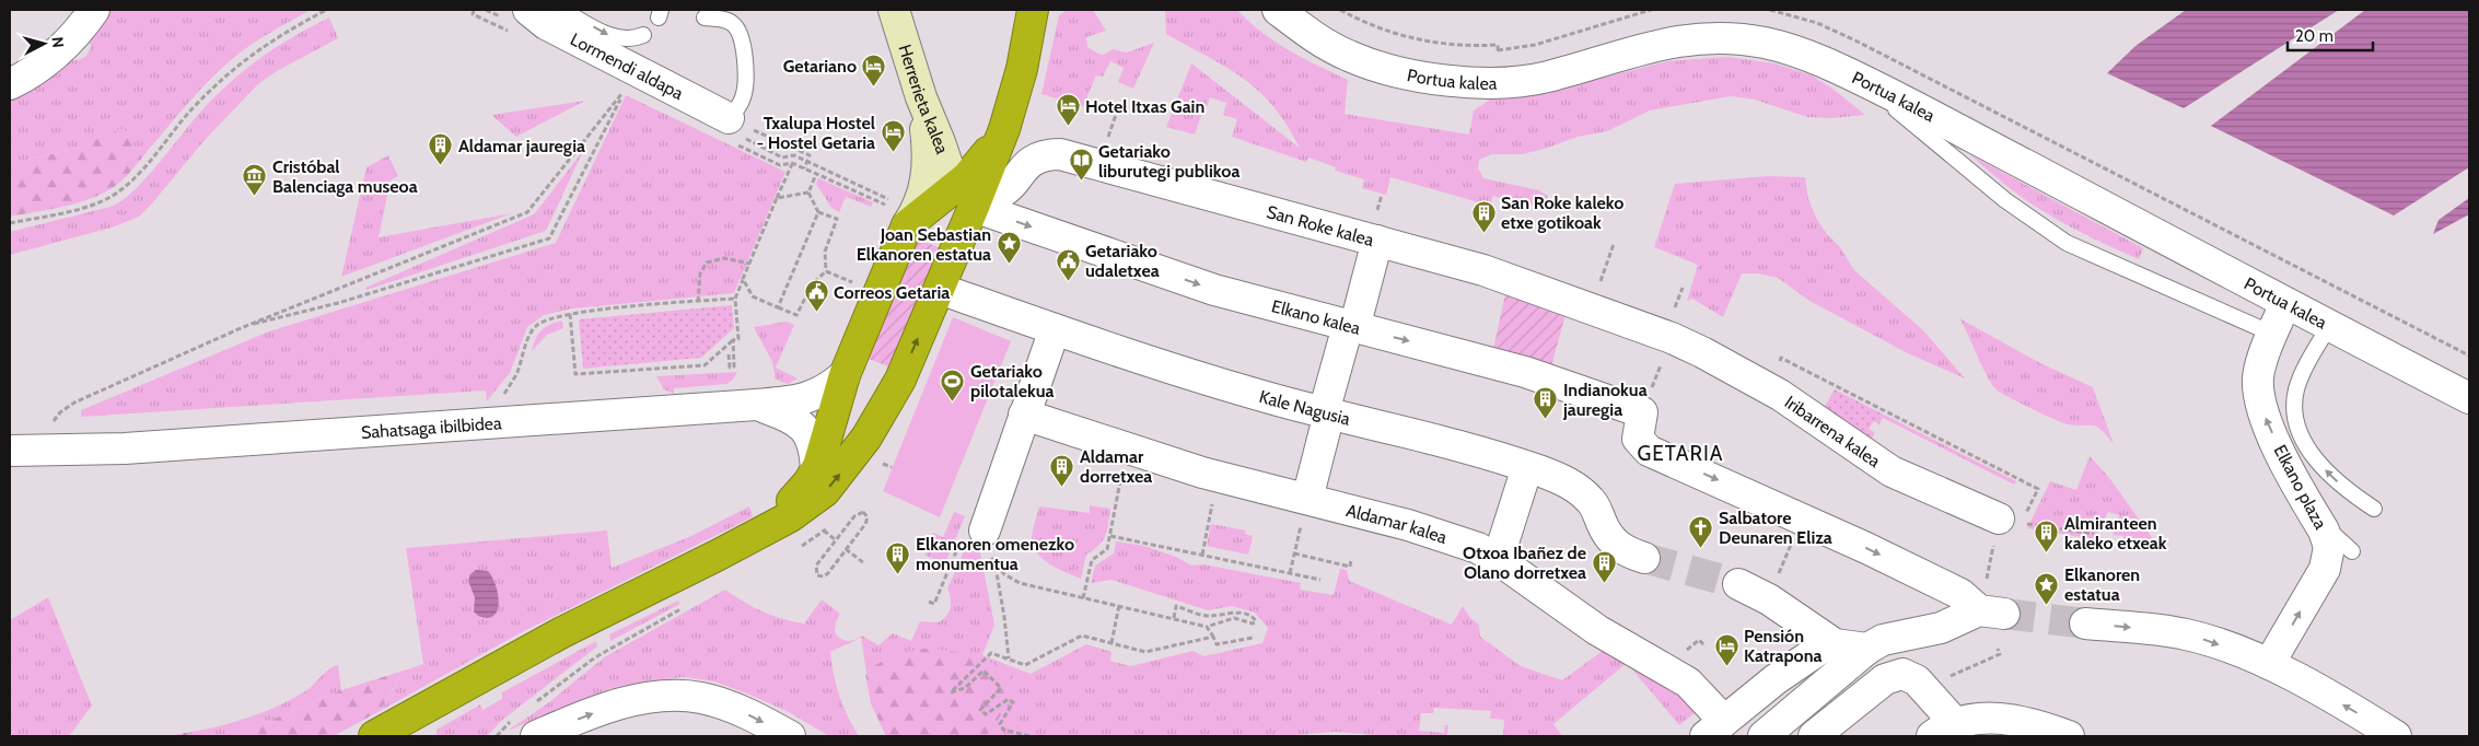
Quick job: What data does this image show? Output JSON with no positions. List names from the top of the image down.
{
  "streets": {
    "street": [
      "Lormendi aldapa",
      "Portua kalea",
      "Herrerieta kalea",
      "San Roke kalea",
      "Elkano kalea",
      "Kale Nagusia",
      "Sahatsaga ibilbidea",
      "Iribarrena kalea",
      "Elkano plaza",
      "Aldamar kalea"
    ]
  },
  "crossings": [
    ["Portua kalea", "Elkano plaza"],
    ["Herrerieta kalea", "San Roke kalea"],
    ["Herrerieta kalea", "Elkano kalea"],
    ["San Roke kalea", "Elkano kalea"],
    ["San Roke kalea", "Iribarrena kalea"]
  ],
  "one_way": ["Elkano kalea", "Elkano plaza"],
  "districts": ["GETARIA"],
  "places": {
    "hotel": [
      "Getariano",
      "Hotel Itxas Gain",
      "Txalupa Hostel - Hostel Getaria",
      "Pensión Katrapona"
    ],
    "building": [
      "Aldamar jauregia",
      "San Roke kaleko etxe gotikoak",
      "Indianokua jauregia",
      "Aldamar dorretxea",
      "Almiranteen kaleko etxeak",
      "Elkanoren omenezko monumentua",
      "Otxoa Ibañez de Olano dorretxea"
    ],
    "library": ["Getariako liburutegi publikoa"],
    "museum": ["Cristóbal Balenciaga museoa"],
    "place": ["Joan Sebastian Elkanoren estatua", "Elkanoren estatua"],
    "public building": ["Getariako udaletxea", "Correos Getaria"],
    "sports": ["Getariako pilotalekua"],
    "church": ["Salbatore Deunaren Eliza"]
  },
  "scale_bar": "20 m",
  "north": "right"
}
